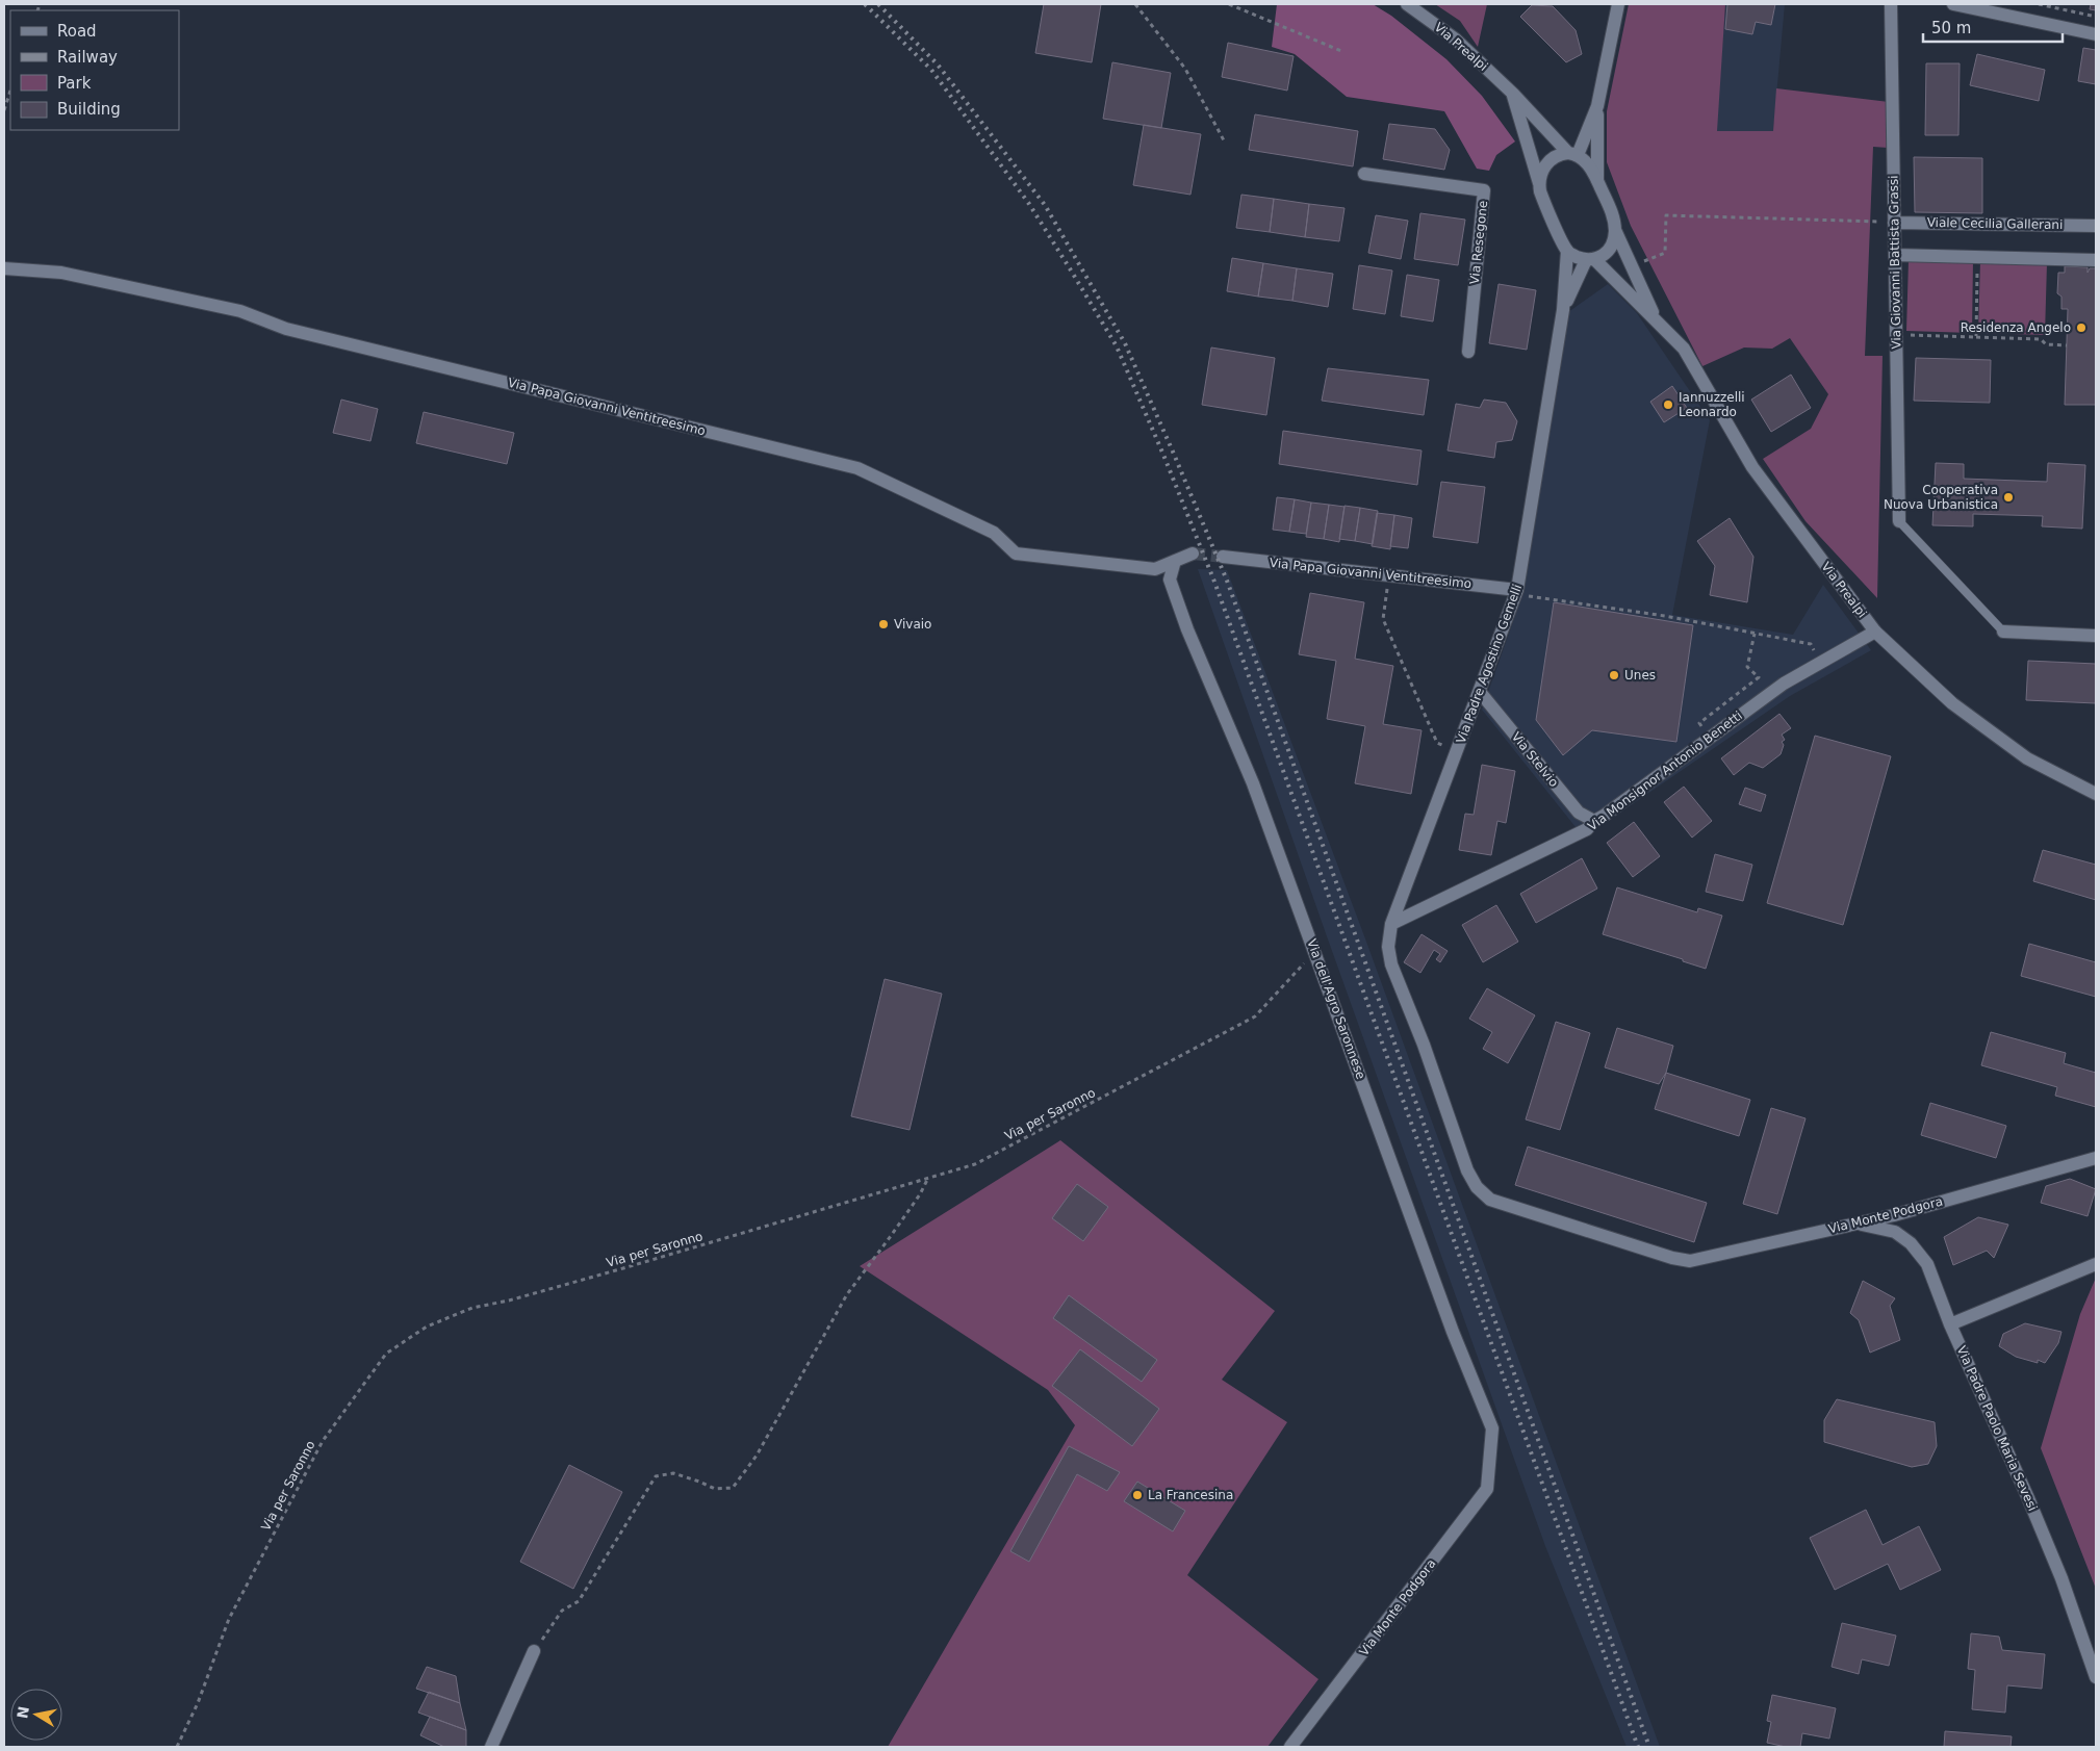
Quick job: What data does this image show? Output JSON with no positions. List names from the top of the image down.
{
  "streets": {
    "street": [
      "Via Prealpi",
      "Viale Cecilia Gallerani",
      "Via Resegone",
      "Via Giovanni Battista Grassi",
      "Via Papa Giovanni Ventitreesimo",
      "Via Padre Agostino Gemelli",
      "Via Stelvio",
      "Via Monsignor Antonio Benetti",
      "Via dell'Agro Saronnese",
      "Via Monte Podgora",
      "Via Padre Paolo Maria Sevesi"
    ],
    "path": ["Via per Saronno"]
  },
  "crossings": [
    ["Via Prealpi", "Via Padre Agostino Gemelli"],
    ["Via Prealpi", "Via Monsignor Antonio Benetti"],
    ["Viale Cecilia Gallerani", "Via Giovanni Battista Grassi"],
    ["Via Papa Giovanni Ventitreesimo", "Via Padre Agostino Gemelli"],
    ["Via Papa Giovanni Ventitreesimo", "Via dell'Agro Saronnese"],
    ["Via Padre Agostino Gemelli", "Via Stelvio"],
    ["Via Padre Agostino Gemelli", "Via Monsignor Antonio Benetti"],
    ["Via Padre Agostino Gemelli", "Via Monte Podgora"],
    ["Via Stelvio", "Via Monsignor Antonio Benetti"],
    ["Via dell'Agro Saronnese", "Via per Saronno"],
    ["Via dell'Agro Saronnese", "Via Monte Podgora"],
    ["Via Monte Podgora", "Via Padre Paolo Maria Sevesi"]
  ],
  "places": [
    "Residenza Angelo",
    "Iannuzzelli Leonardo",
    "Cooperativa Nuova Urbanistica",
    "Vivaio",
    "Unes",
    "La Francesina"
  ],
  "legend": [
    "Road",
    "Railway",
    "Park",
    "Building"
  ],
  "scale_bar": "50 m",
  "north": "left"
}
